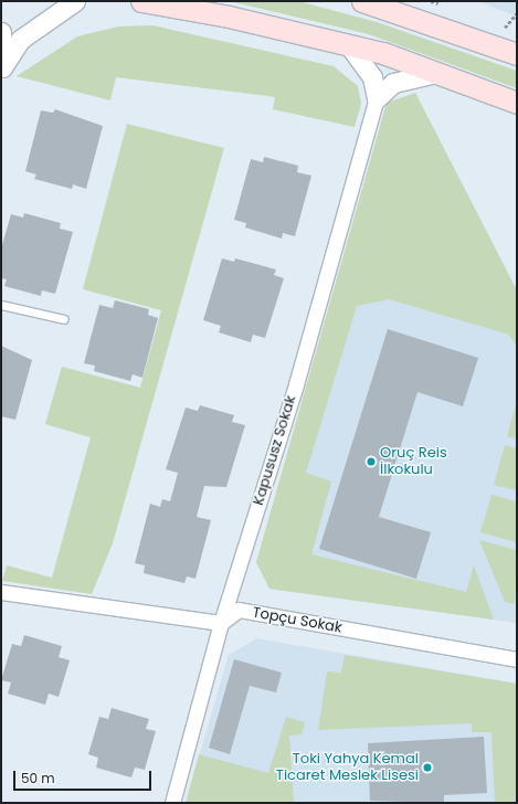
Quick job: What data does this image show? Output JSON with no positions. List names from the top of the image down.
{
  "streets": {
    "street": ["Kapususz Sokak", "Topçu Sokak"]
  },
  "crossings": [
    ["Kapususz Sokak", "Topçu Sokak"]
  ],
  "places": ["Oruç Reis İlkokulu", "Toki Yahya Kemal Ticaret Meslek Lisesi"],
  "scale_bar": "50 m"
}
